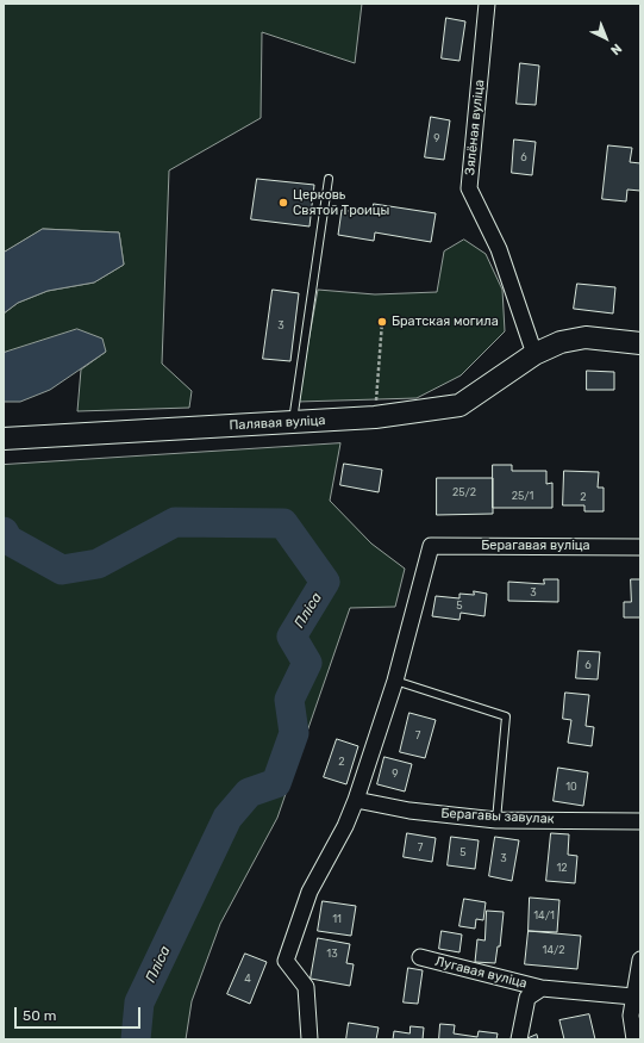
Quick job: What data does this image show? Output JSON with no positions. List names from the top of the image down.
{
  "streets": {
    "street": [
      "Зялёная вуліца",
      "Палявая вуліца",
      "Берагавая вуліца",
      "Берагавы завулак",
      "Лугавая вуліца"
    ]
  },
  "crossings": [
    ["Зялёная вуліца", "Палявая вуліца"]
  ],
  "water": ["Пліса"],
  "places": ["Церковь Святой Троицы", "Братская могила"],
  "house_numbers": [
    "9",
    "6",
    "3",
    "25/2",
    "25/1",
    "2",
    "3",
    "5",
    "6",
    "7",
    "2",
    "9",
    "10",
    "7",
    "5",
    "3",
    "12",
    "14/1",
    "11",
    "14/2",
    "13",
    "4"
  ],
  "scale_bar": "50 m",
  "north": "bottom right"
}
